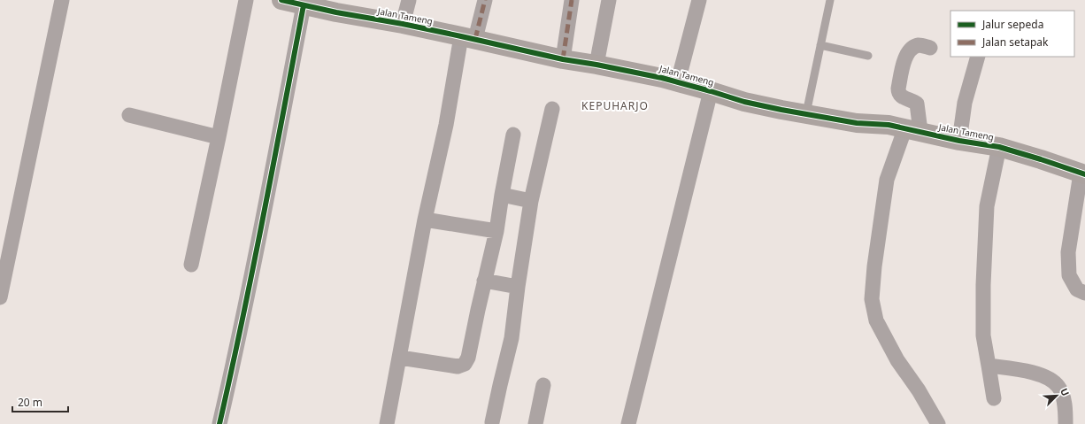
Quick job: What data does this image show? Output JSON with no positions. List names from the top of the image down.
{
  "streets": {
    "street": ["Jalan Tameng"]
  },
  "districts": ["KEPUHARJO"],
  "legend": ["Jalur sepeda", "Jalan setapak"],
  "scale_bar": "20 m",
  "north": "top right"
}
